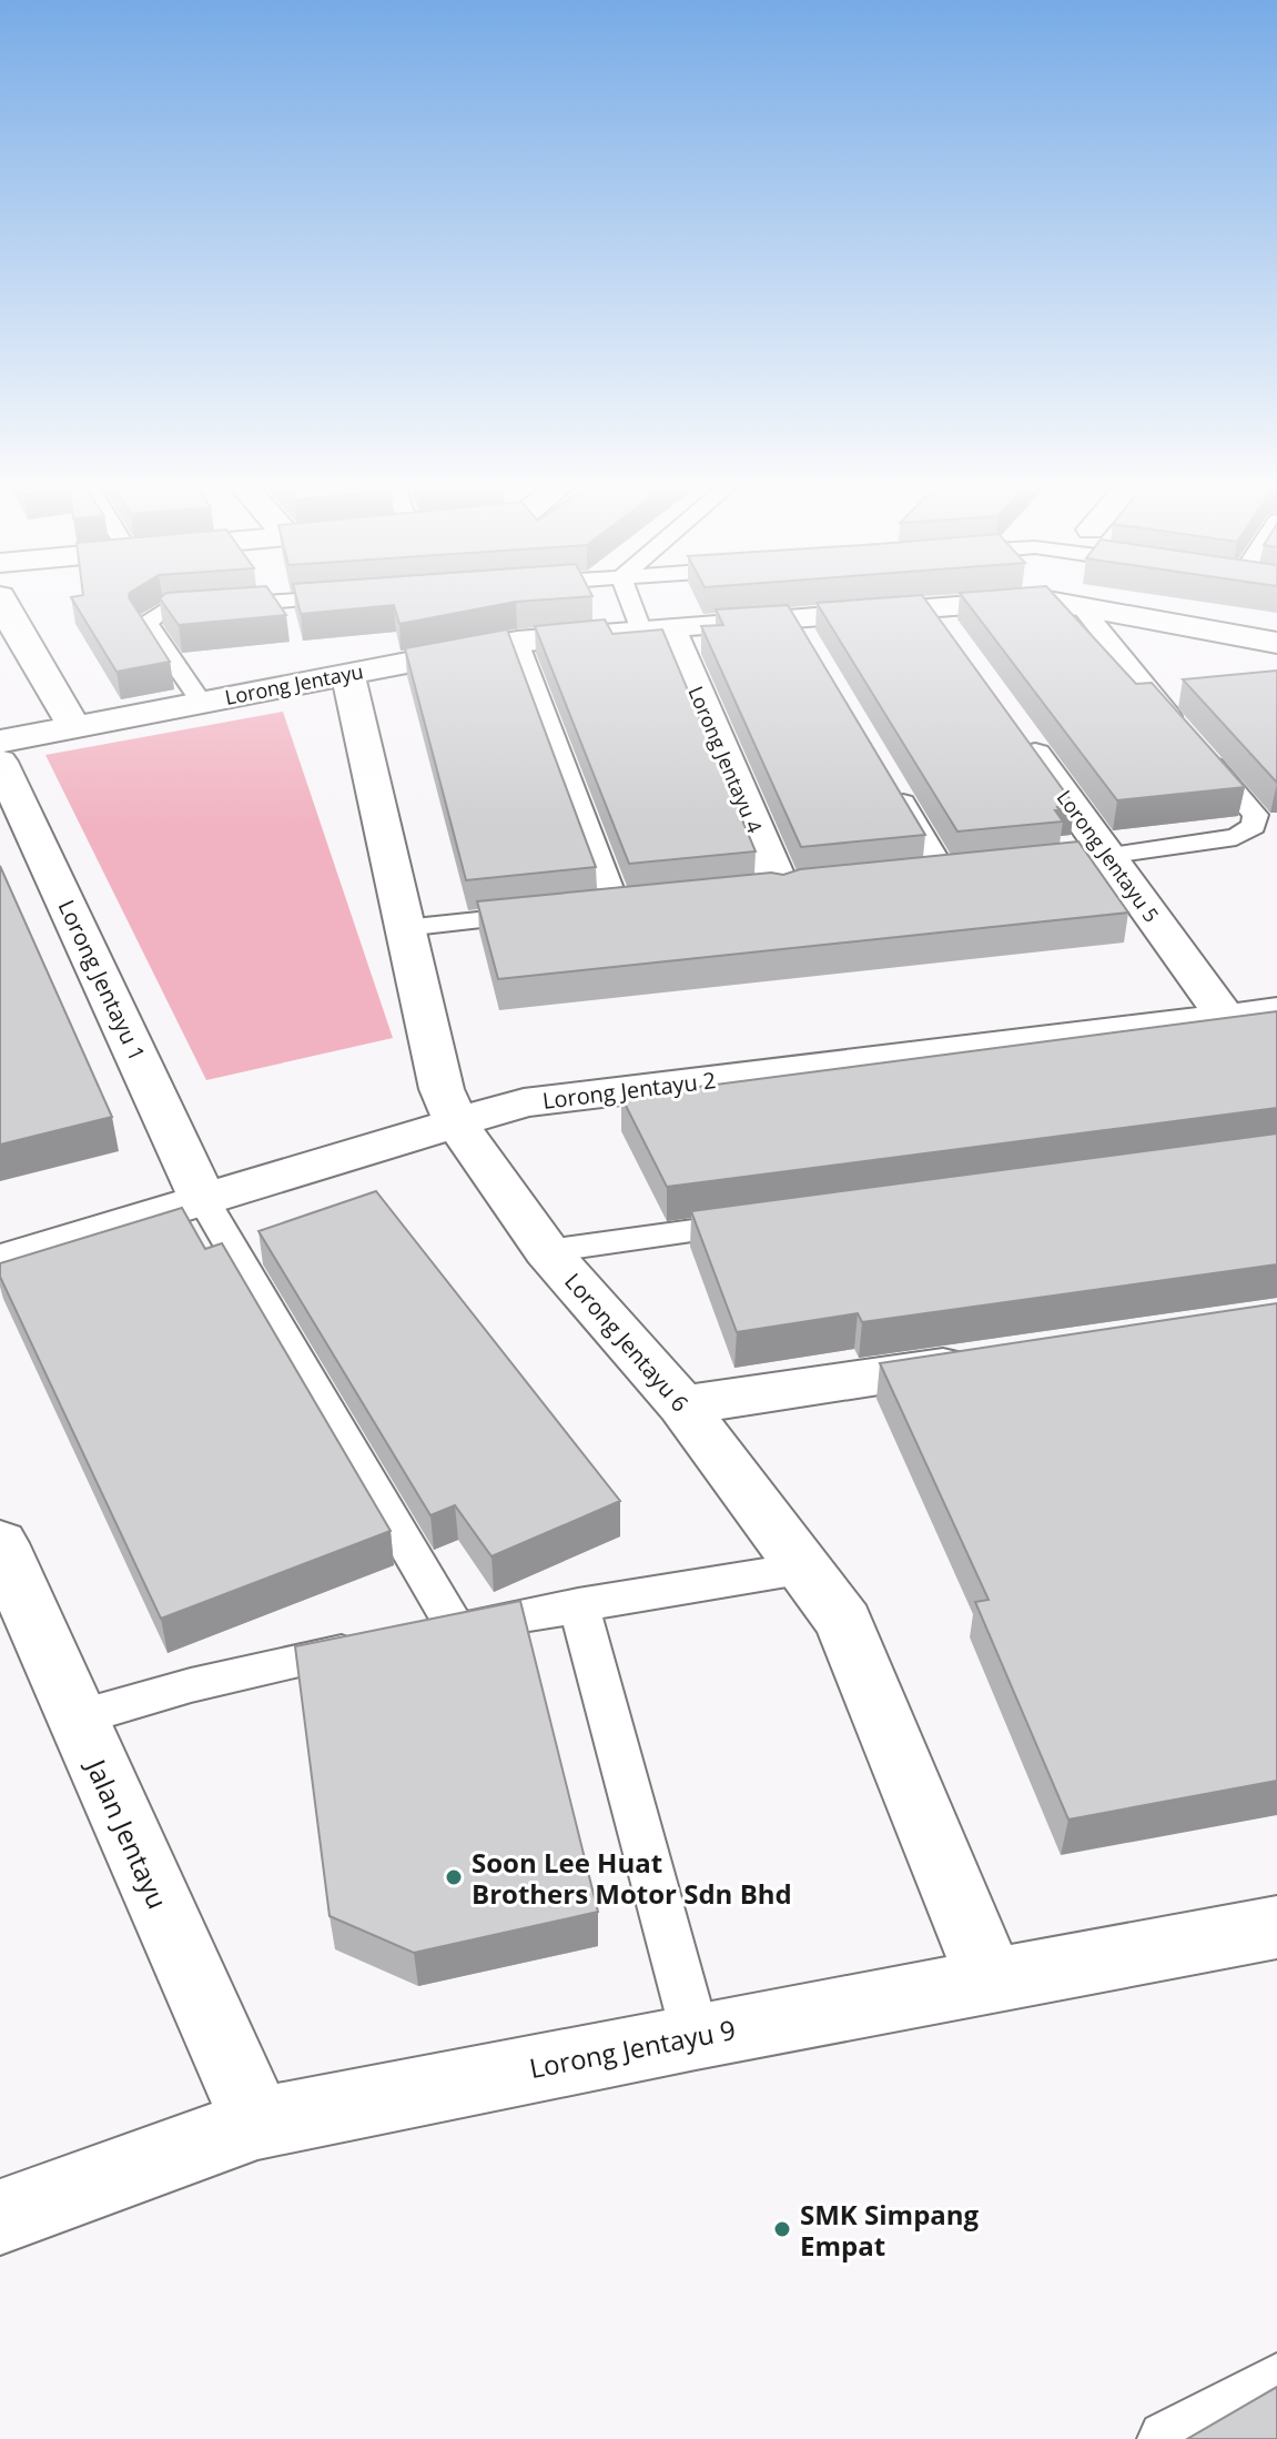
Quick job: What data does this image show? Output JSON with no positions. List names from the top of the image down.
{
  "streets": {
    "street": [
      "Lorong Jentayu",
      "Lorong Jentayu 4",
      "Lorong Jentayu 5",
      "Lorong Jentayu 1",
      "Lorong Jentayu 2",
      "Lorong Jentayu 6",
      "Jalan Jentayu",
      "Lorong Jentayu 9"
    ]
  },
  "crossings": [
    ["Lorong Jentayu", "Lorong Jentayu 4"],
    ["Lorong Jentayu", "Lorong Jentayu 6"],
    ["Lorong Jentayu 5", "Lorong Jentayu 2"],
    ["Lorong Jentayu 1", "Lorong Jentayu 2"],
    ["Lorong Jentayu 2", "Lorong Jentayu 6"],
    ["Lorong Jentayu 6", "Lorong Jentayu 9"],
    ["Jalan Jentayu", "Lorong Jentayu 9"]
  ],
  "places": ["Soon Lee Huat Brothers Motor Sdn Bhd", "SMK Simpang Empat"]
}
